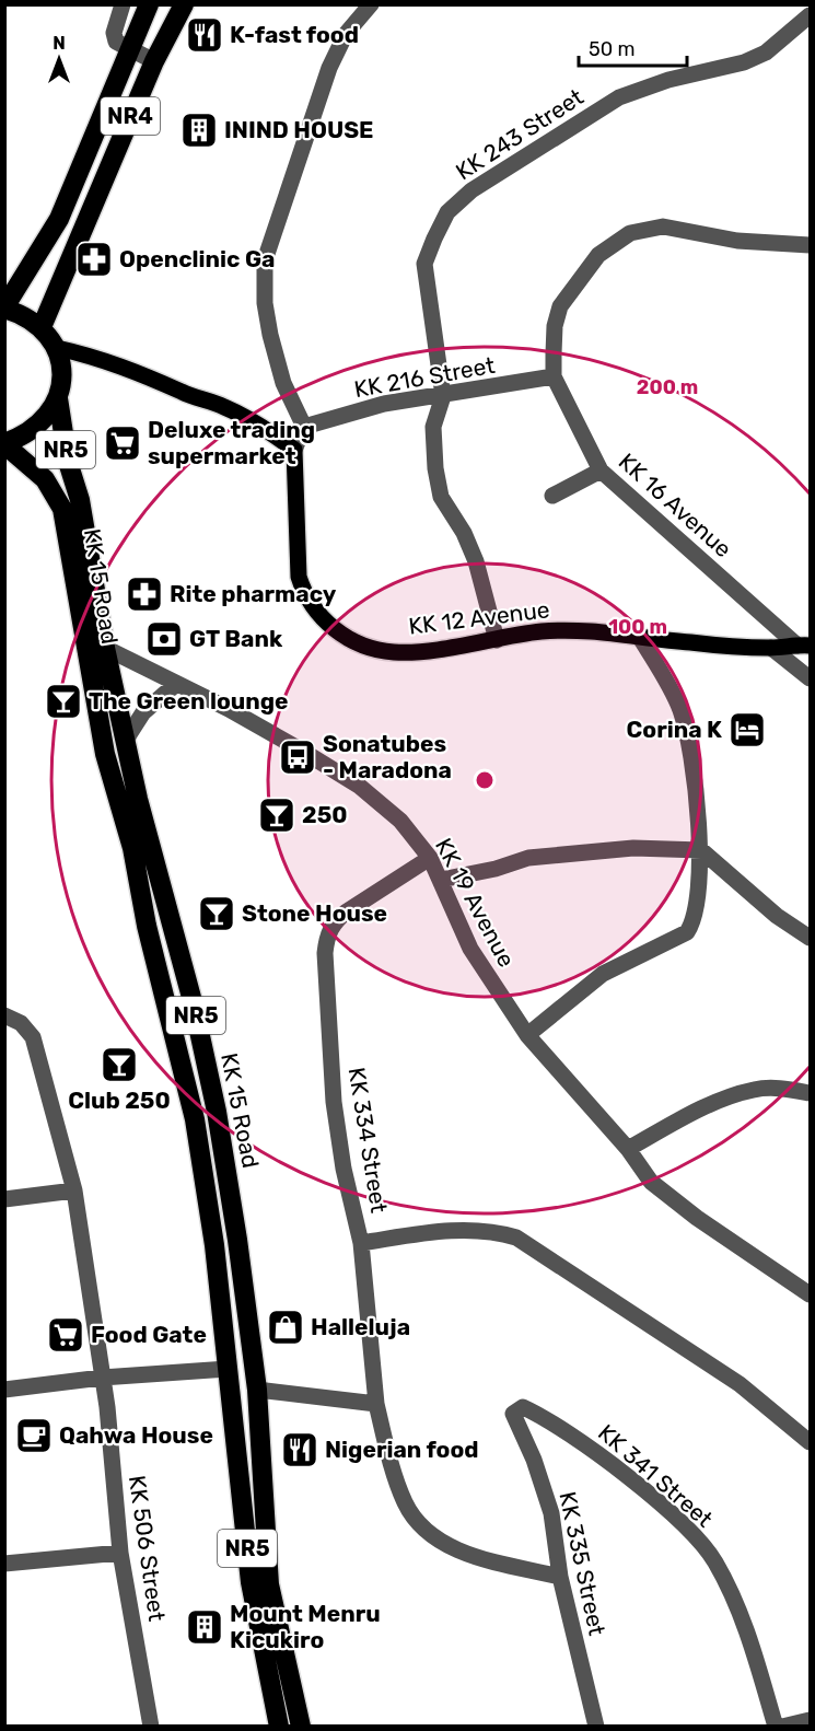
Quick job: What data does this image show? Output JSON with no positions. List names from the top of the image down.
{
  "streets": {
    "highway": ["NR4", "NR5", "KK 15 Road"],
    "main road": ["KK 12 Avenue"],
    "street": [
      "KK 243 Street",
      "KK 216 Street",
      "KK 16 Avenue",
      "KK 19 Avenue",
      "KK 334 Street",
      "KK 341 Street",
      "KK 506 Street",
      "KK 335 Street"
    ]
  },
  "crossings": [
    ["NR4", "KK 15 Road"],
    ["KK 243 Street", "KK 216 Street"],
    ["KK 243 Street", "KK 12 Avenue"],
    ["KK 216 Street", "KK 16 Avenue"],
    ["KK 16 Avenue", "KK 12 Avenue"],
    ["KK 15 Road", "KK 19 Avenue"],
    ["KK 19 Avenue", "KK 334 Street"],
    ["KK 341 Street", "KK 335 Street"]
  ],
  "places": {
    "restaurant": ["K-fast food", "Nigerian food"],
    "building": ["ININD HOUSE", "Mount Menru Kicukiro"],
    "pharmacy": ["Openclinic Ga", "Rite pharmacy"],
    "supermarket": ["Deluxe trading supermarket", "Food Gate"],
    "bank": ["GT Bank"],
    "bar": [
      "The Green lounge",
      "250",
      "Stone House",
      "Club 250"
    ],
    "hotel": ["Corina K"],
    "bus stop": ["Sonatubes - Maradona"],
    "shop": ["Halleluja"],
    "cafe": ["Qahwa House"]
  },
  "scale_bar": "50 m",
  "north": "top",
  "rings": ["200 m", "100 m"]
}
